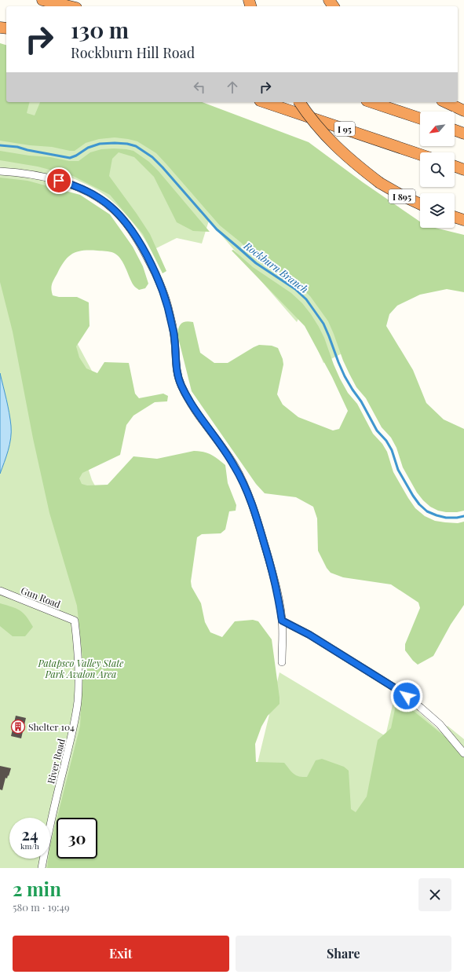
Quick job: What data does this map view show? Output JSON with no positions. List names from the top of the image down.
{
  "streets": {
    "highway": ["I 95", "I 895"],
    "street": ["Gun Road", "River Road"]
  },
  "crossings": [
    ["Gun Road", "River Road"]
  ],
  "water": ["Rockburn Branch"],
  "parks": ["Patapsco Valley State Park Avalon Area"],
  "places": {
    "building": ["Shelter 104"]
  },
  "north": "bottom left",
  "page": {
    "turn": ["130 m", "Rockburn Hill Road"],
    "speed": "24 km/h",
    "limit": "30",
    "heading": ["2 min", "580 m · 19:49"],
    "buttons": ["Exit", "Share"]
  }
}
